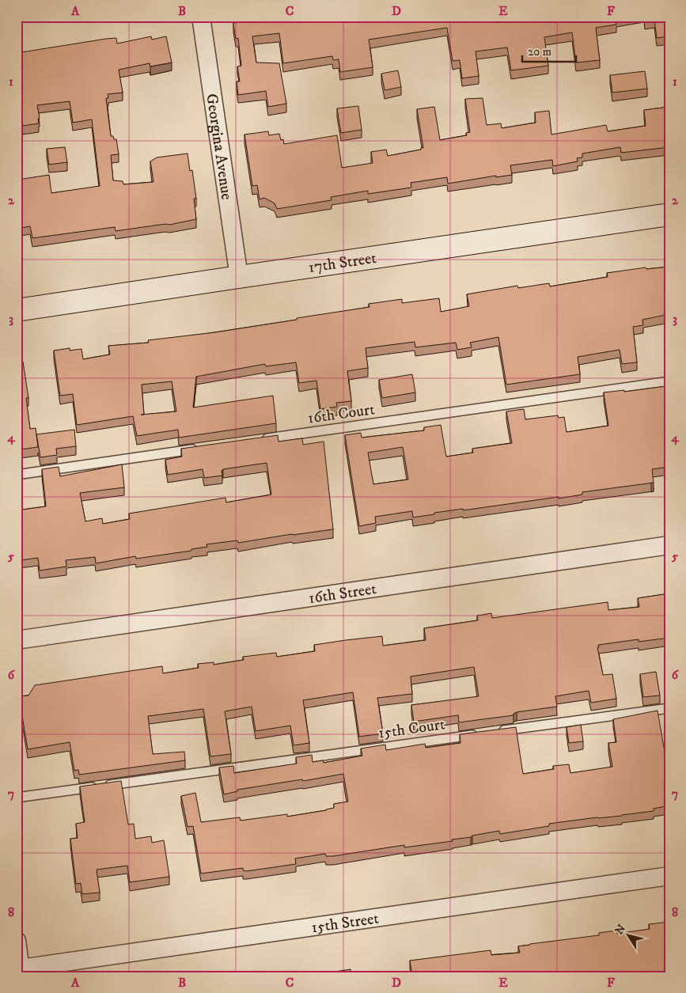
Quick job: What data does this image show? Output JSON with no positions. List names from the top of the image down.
{
  "streets": {
    "street": [
      "Georgina Avenue",
      "17th Street",
      "16th Street",
      "15th Street"
    ],
    "lane": ["16th Court", "15th Court"]
  },
  "crossings": [
    ["Georgina Avenue", "17th Street"]
  ],
  "scale_bar": "20 m",
  "north": "top left",
  "grid": {
    "columns": [
      "A",
      "B",
      "C",
      "D",
      "E",
      "F"
    ],
    "rows": [
      "1",
      "2",
      "3",
      "4",
      "5",
      "6",
      "7",
      "8"
    ]
  }
}
